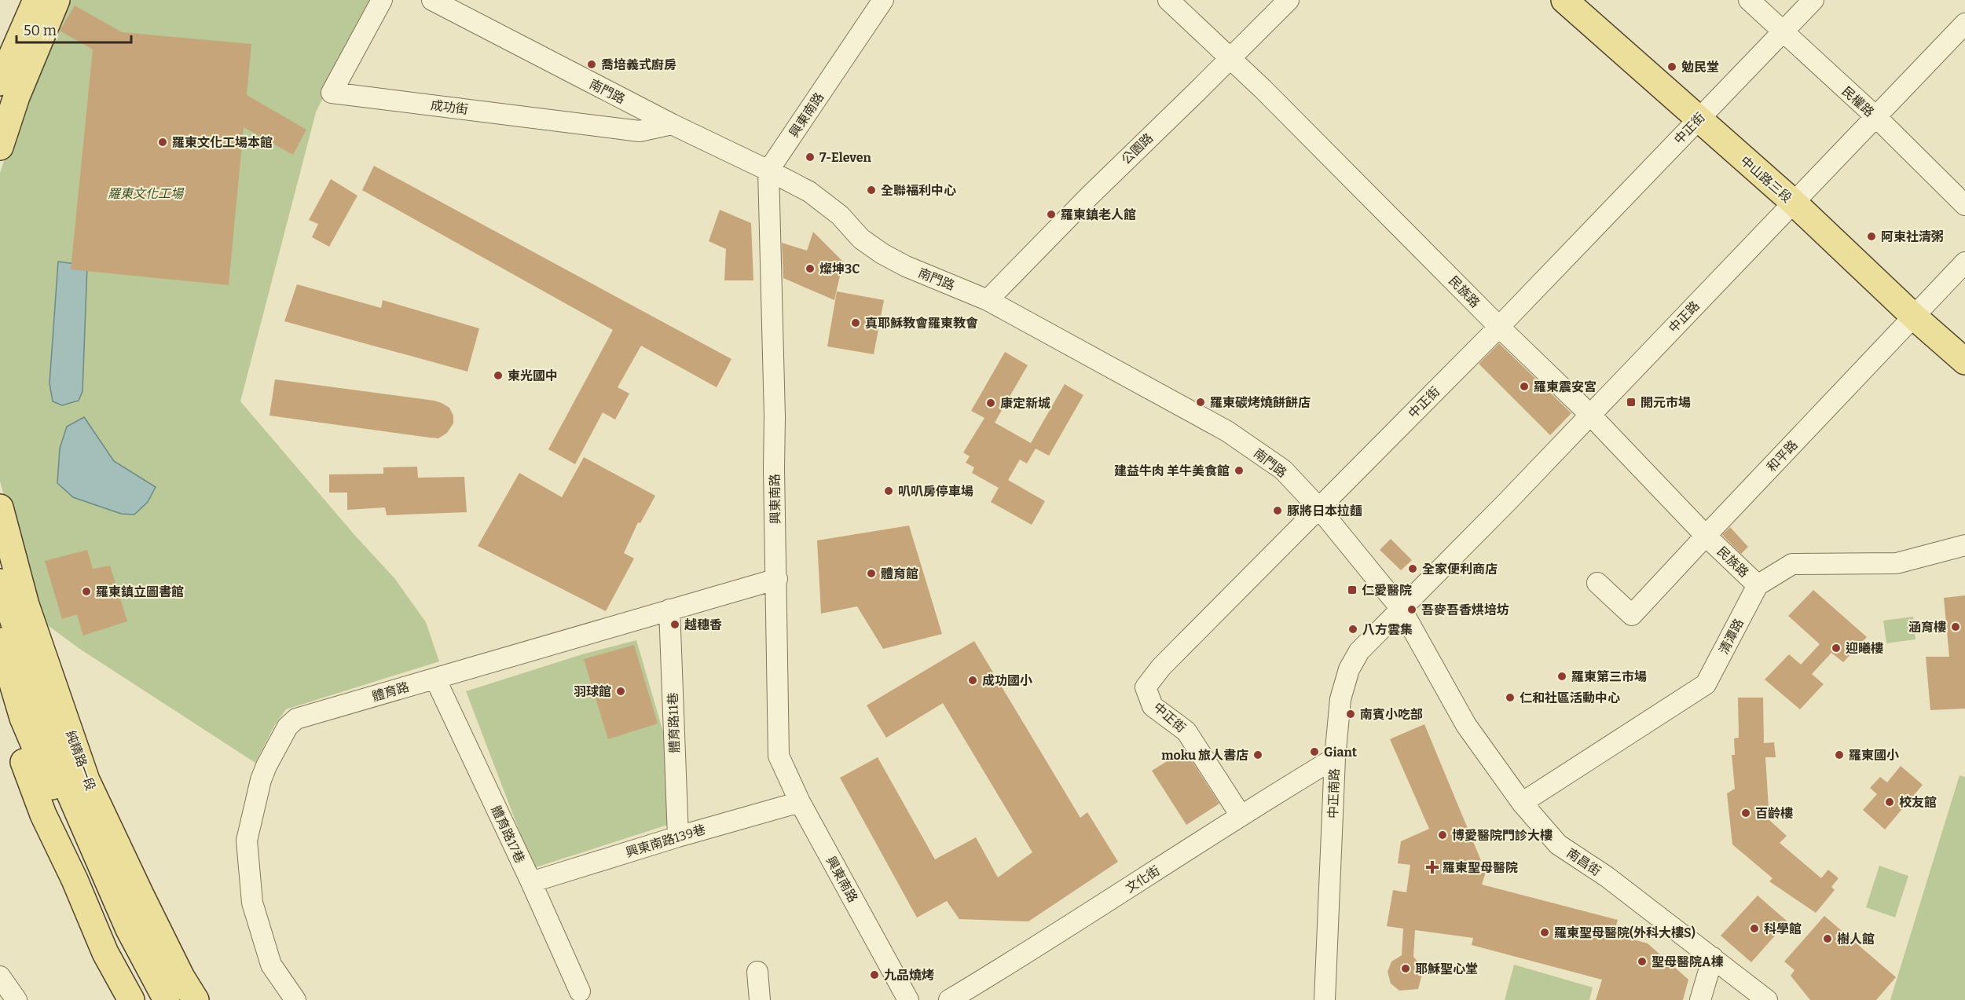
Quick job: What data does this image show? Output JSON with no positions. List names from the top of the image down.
{
  "streets": {
    "main road": ["中山路三段", "純精路一段"],
    "street": [
      "南門路",
      "民權路",
      "成功街",
      "興東南路",
      "中正街",
      "公園路",
      "民族路",
      "中正路",
      "和平路",
      "清潭路",
      "體育路",
      "體育路11巷",
      "中正南路",
      "體育路17巷",
      "興東南路139巷",
      "南昌街",
      "文化街"
    ]
  },
  "crossings": [
    ["南門路", "成功街"],
    ["南門路", "興東南路"],
    ["南門路", "中正街"],
    ["南門路", "公園路"],
    ["南門路", "中正路"],
    ["南門路", "中正南路"],
    ["南門路", "南昌街"],
    ["民權路", "中正街"],
    ["民權路", "中正路"],
    ["興東南路", "體育路"],
    ["興東南路", "興東南路139巷"],
    ["中正街", "中山路三段"],
    ["中正街", "民族路"],
    ["中正街", "文化街"],
    ["公園路", "民族路"],
    ["中山路三段", "中正路"],
    ["中山路三段", "和平路"],
    ["民族路", "中正路"],
    ["民族路", "和平路"],
    ["民族路", "清潭路"],
    ["中正路", "中正南路"],
    ["中正路", "南昌街"],
    ["清潭路", "南昌街"],
    ["體育路", "體育路11巷"],
    ["體育路", "體育路17巷"],
    ["體育路11巷", "興東南路139巷"],
    ["中正南路", "南昌街"],
    ["中正南路", "文化街"],
    ["體育路17巷", "興東南路139巷"]
  ],
  "parks": ["羅東文化工場"],
  "places": {
    "other": [
      "喬培義式廚房",
      "勉民堂",
      "羅東文化工場本館",
      "7-Eleven",
      "全聯福利中心",
      "羅東鎮老人館",
      "阿束社清粥",
      "燦坤3C",
      "真耶穌教會羅東教會",
      "東光國中",
      "羅東震安宮",
      "羅東碳烤燒餅餅店",
      "康定新城",
      "建益牛肉 羊牛美食館",
      "叭叭房停車場",
      "豚將日本拉麵",
      "全家便利商店",
      "體育館",
      "羅東鎮立圖書館",
      "吾麥吾香烘培坊",
      "越穗香",
      "涵育樓",
      "八方雲集",
      "迎曦樓",
      "羅東第三市場",
      "成功國小",
      "羽球館",
      "仁和社區活動中心",
      "南賓小吃部",
      "Giant",
      "moku 旅人書店",
      "羅東國小",
      "校友館",
      "百齡樓",
      "博愛醫院門診大樓",
      "科學館",
      "羅東聖母醫院(外科大樓S)",
      "樹人館",
      "聖母醫院A棟",
      "耶穌聖心堂",
      "九品燒烤"
    ],
    "transit": ["開元市場", "仁愛醫院"],
    "health": ["羅東聖母醫院"]
  },
  "scale_bar": "50 m"
}
